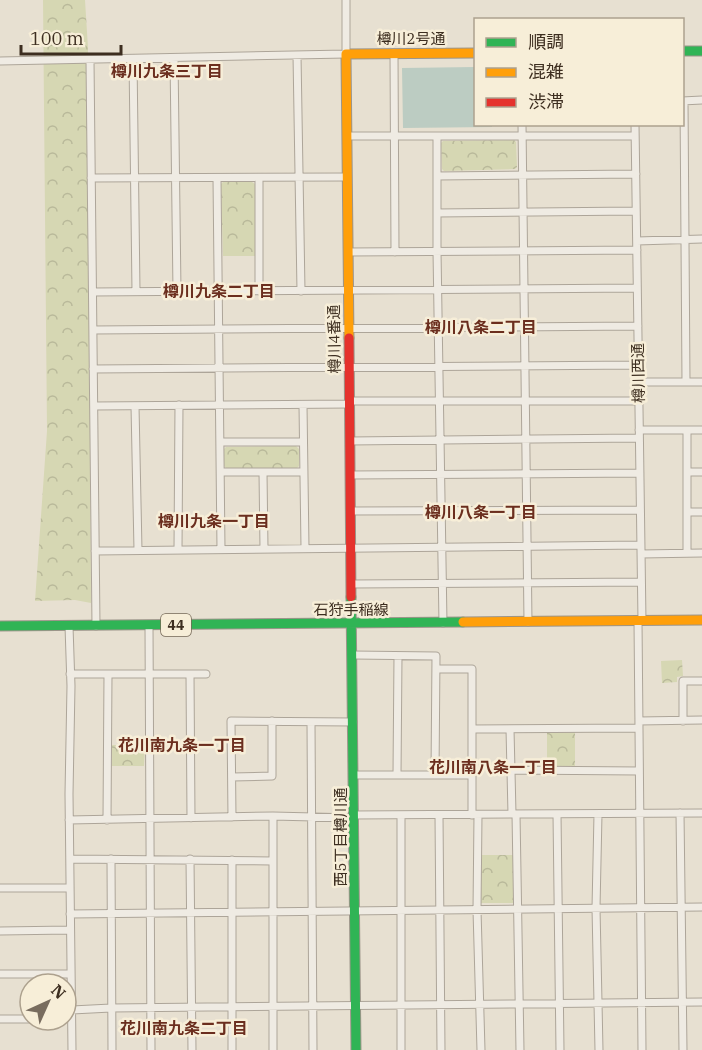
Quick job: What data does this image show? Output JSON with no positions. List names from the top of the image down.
{
  "streets": {
    "main road": [
      "樽川2号通",
      "樽川4番通",
      "石狩手稲線",
      "44",
      "西5丁目樽川通"
    ],
    "street": ["樽川西通"]
  },
  "crossings": [
    ["樽川2号通", "樽川4番通"],
    ["樽川4番通", "石狩手稲線"],
    ["樽川4番通", "西5丁目樽川通"],
    ["樽川西通", "石狩手稲線"],
    ["石狩手稲線", "西5丁目樽川通"]
  ],
  "districts": [
    "樽川九条三丁目",
    "樽川九条二丁目",
    "樽川八条二丁目",
    "樽川八条一丁目",
    "樽川九条一丁目",
    "花川南九条一丁目",
    "花川南八条一丁目",
    "花川南九条二丁目"
  ],
  "legend": ["順調", "混雑", "渋滞"],
  "scale_bar": "100 m",
  "north": "top right"
}
